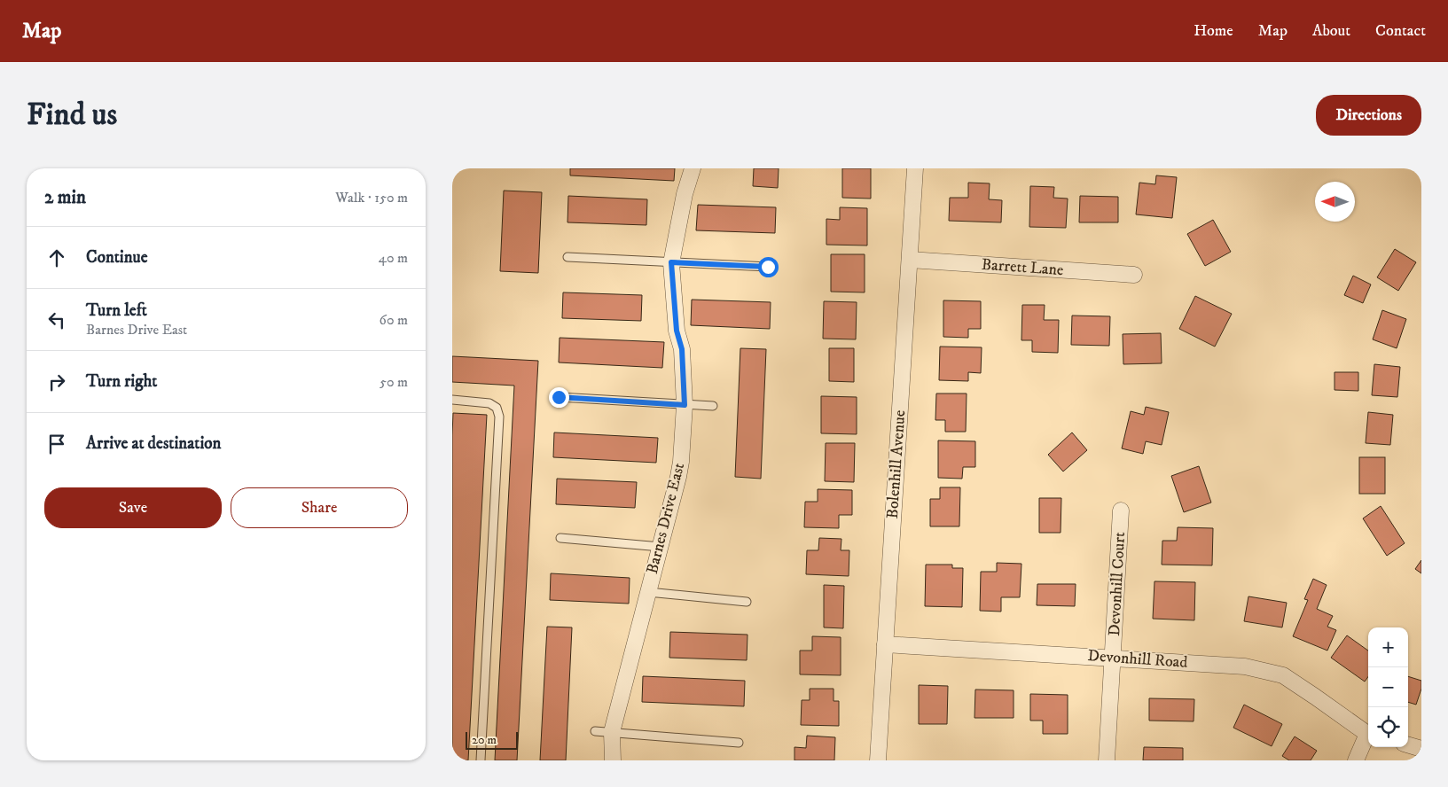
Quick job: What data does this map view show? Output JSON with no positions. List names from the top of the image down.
{
  "streets": {
    "street": [
      "Barrett Lane",
      "Bolenhill Avenue",
      "Barnes Drive East",
      "Devonhill Court",
      "Devonhill Road"
    ]
  },
  "crossings": [
    ["Barrett Lane", "Bolenhill Avenue"],
    ["Bolenhill Avenue", "Devonhill Road"],
    ["Devonhill Court", "Devonhill Road"]
  ],
  "scale_bar": "20 m",
  "north": "left",
  "page": {
    "header": "Map",
    "nav": [
      "Home",
      "Map",
      "About",
      "Contact"
    ],
    "buttons": [
      "Directions",
      ["Save", "Share"]
    ],
    "title": "Find us",
    "heading": ["2 min", "Walk · 150 m"],
    "list": [
      ["Continue", "40 m"],
      ["Turn left", "Barnes Drive East", "60 m"],
      ["Turn right", "50 m"],
      "Arrive at destination"
    ],
    "map_buttons": ["+", "−"],
    "scale": "20 m"
  }
}
